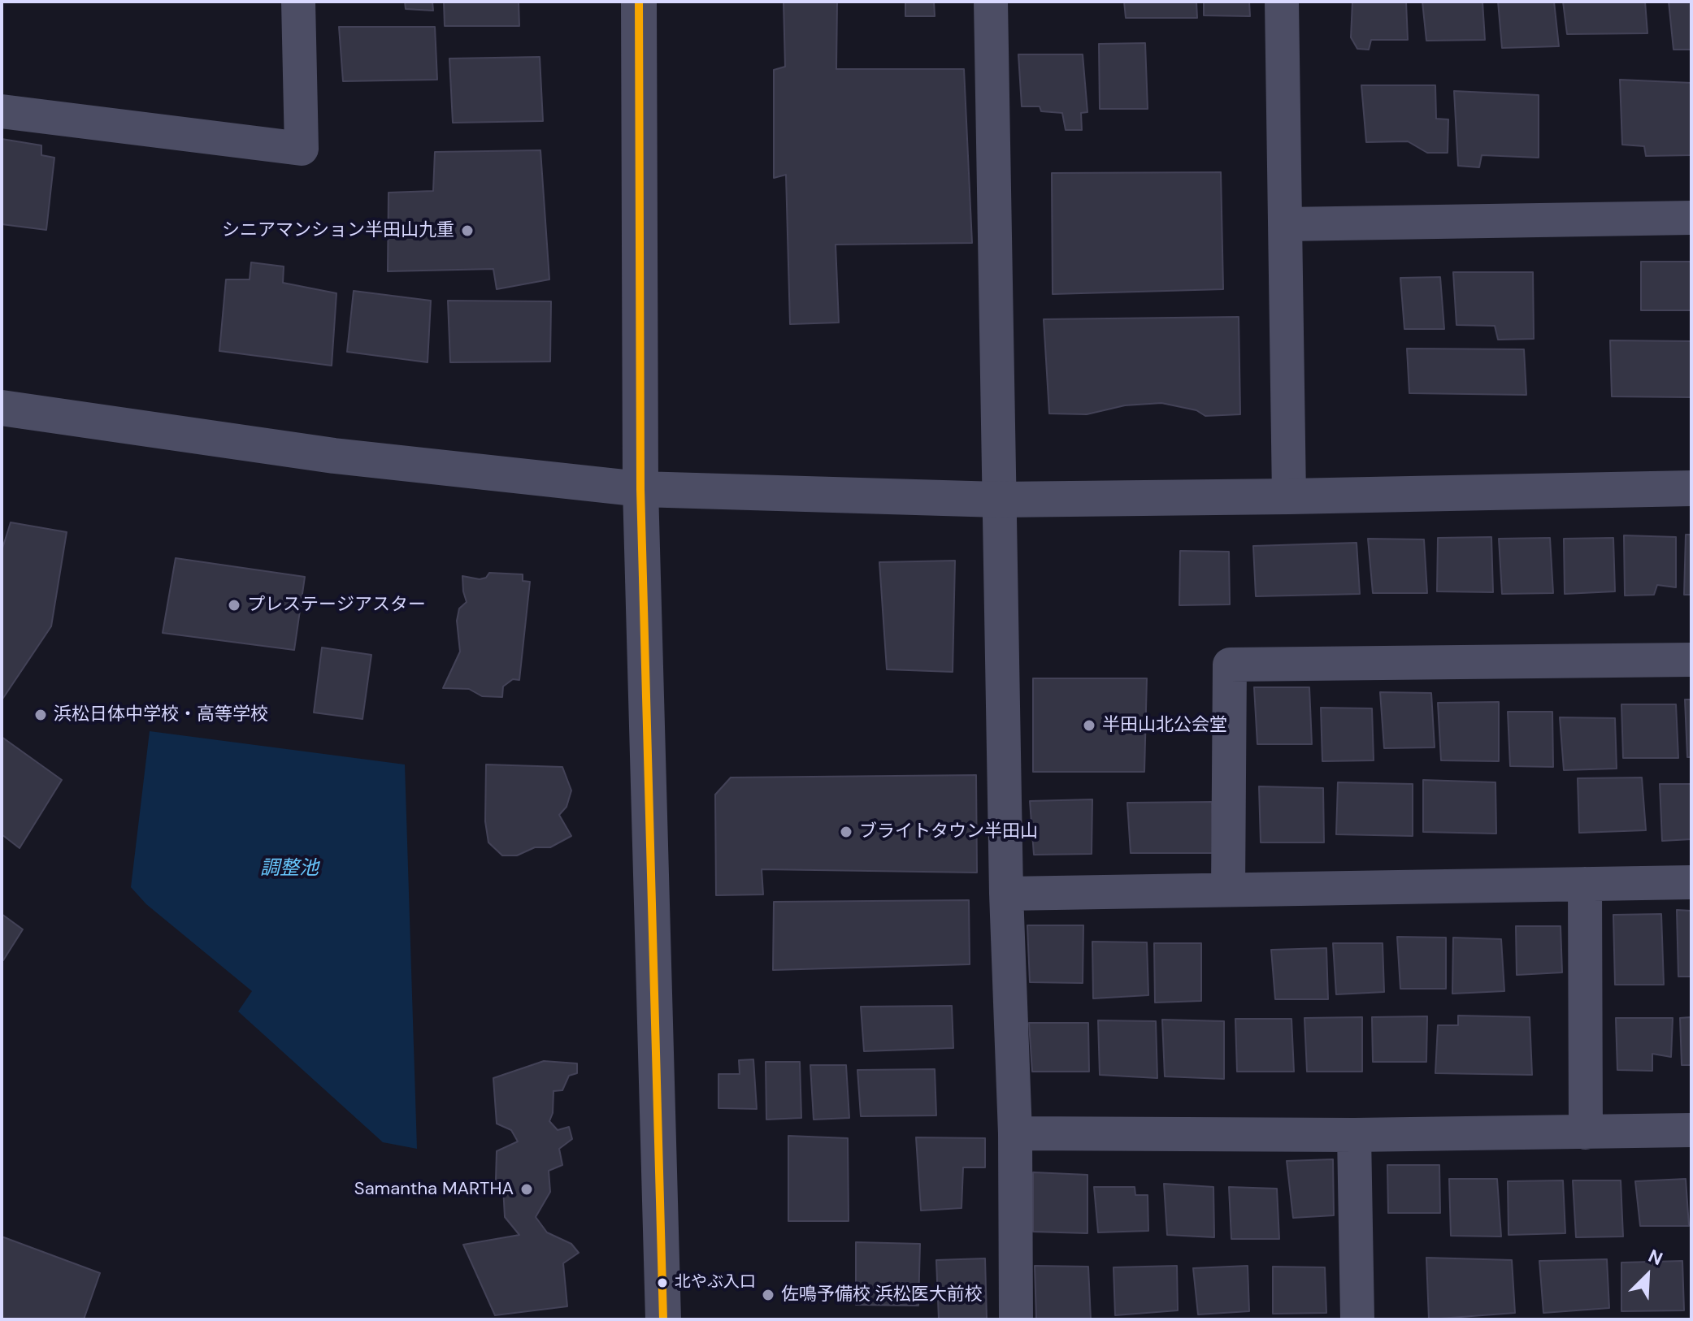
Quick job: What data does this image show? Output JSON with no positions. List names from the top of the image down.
{
  "water": ["調整池"],
  "places": [
    "シニアマンション半田山九重",
    "プレステージアスター",
    "浜松日体中学校・高等学校",
    "半田山北公会堂",
    "ブライトタウン半田山",
    "Samantha MARTHA",
    "北やぶ入口",
    "佐鳴予備校 浜松医大前校"
  ],
  "north": "top right"
}
